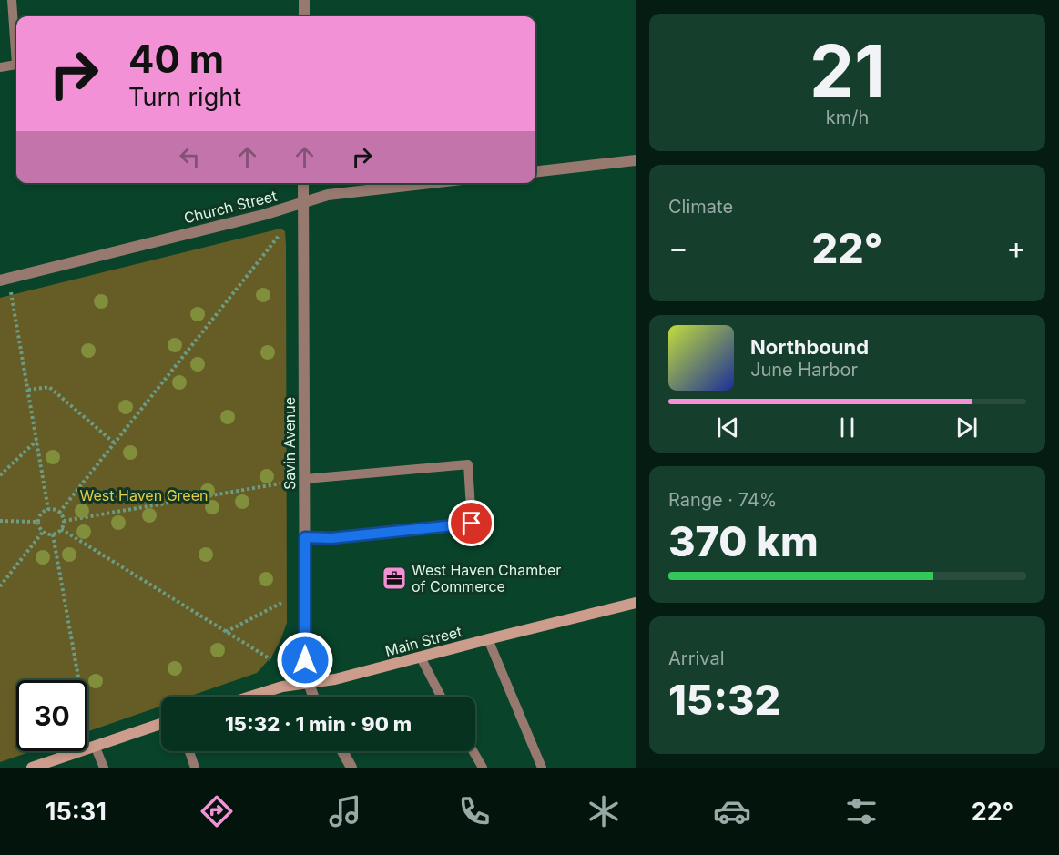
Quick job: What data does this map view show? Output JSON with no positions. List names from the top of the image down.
{
  "streets": {
    "main road": ["Main Street"],
    "street": ["Church Street", "Savin Avenue"]
  },
  "crossings": [
    ["Church Street", "Savin Avenue"],
    ["Savin Avenue", "Main Street"]
  ],
  "parks": ["West Haven Green"],
  "places": {
    "office": ["West Haven Chamber of Commerce"]
  },
  "page": {
    "tile": [
      ["21", "km/h"],
      "Climate",
      ["Range · 74%", "370 km"],
      ["Arrival", "15:32"]
    ],
    "turn": ["40 m", "Turn right"],
    "heat": ["−", "22°", "+"],
    "song": ["Northbound", "June Harbor"],
    "limit": "30",
    "trip": "15:32 · 1 min · 90 m",
    "tabs": ["15:31", "22°"]
  }
}
